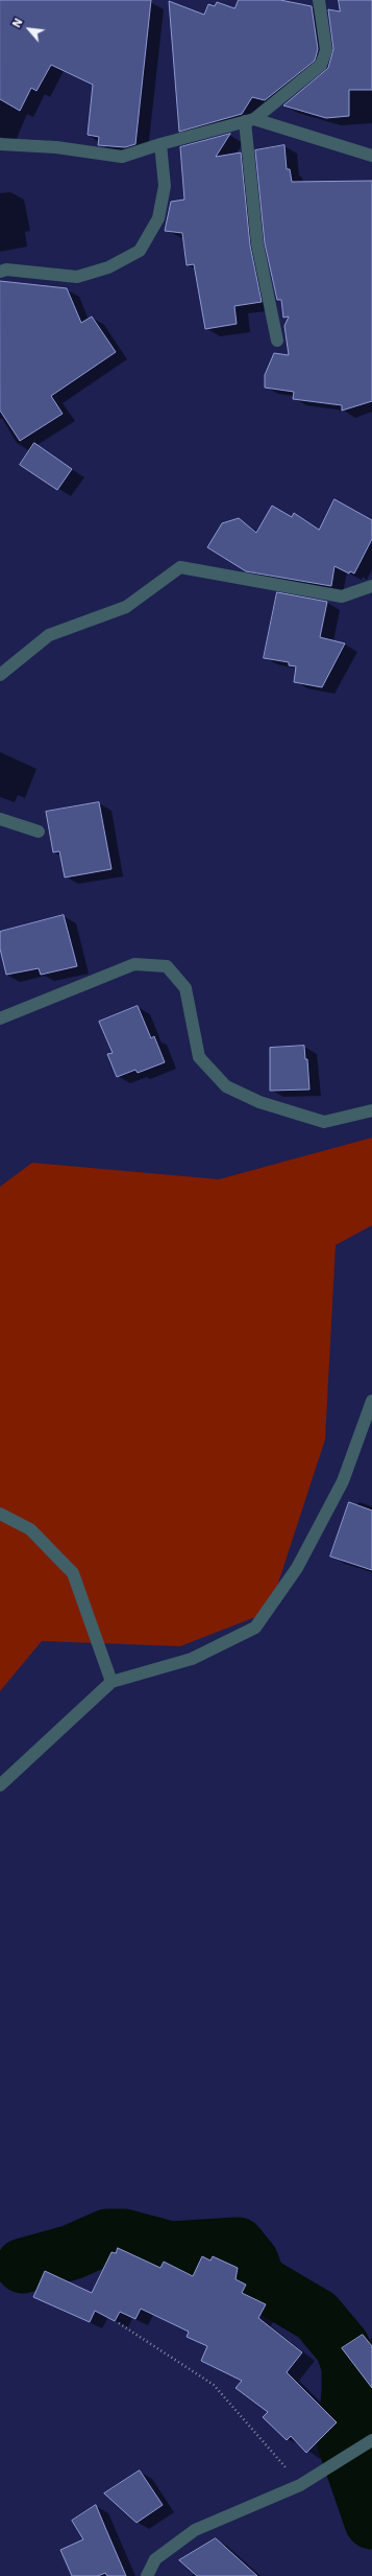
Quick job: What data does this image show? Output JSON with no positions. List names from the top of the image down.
{
  "north": "top left"
}
